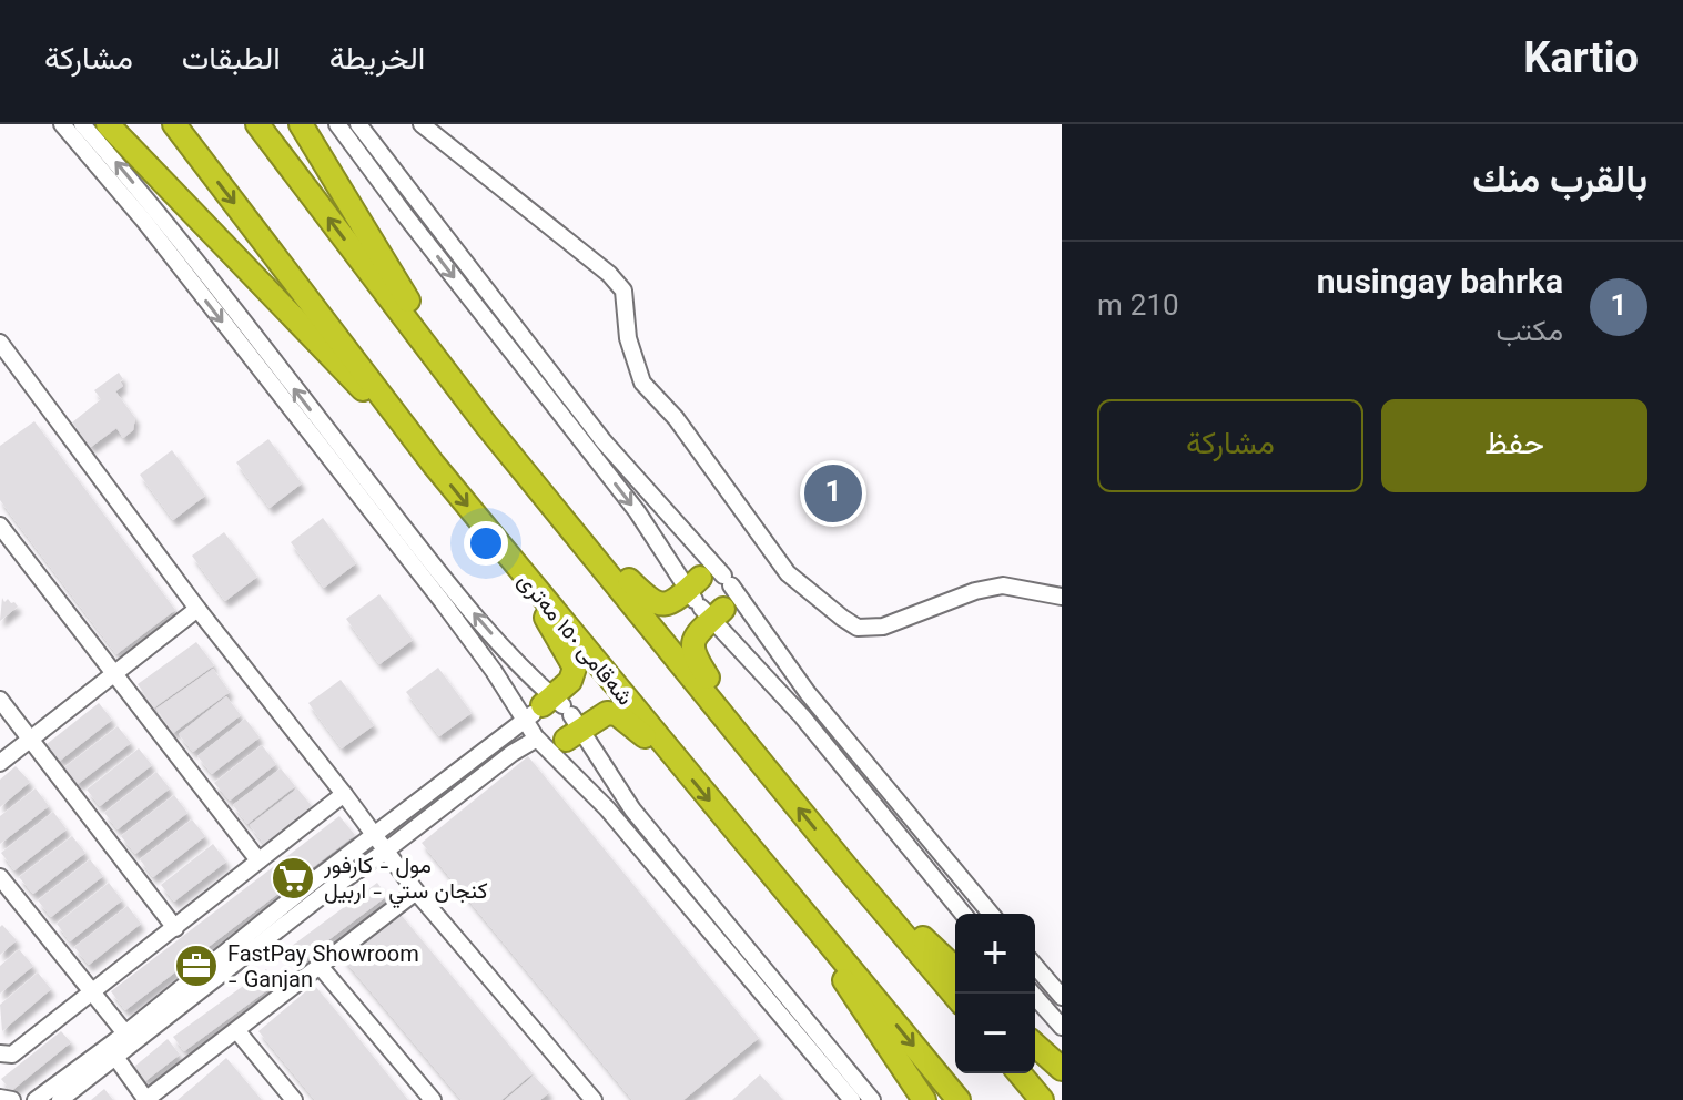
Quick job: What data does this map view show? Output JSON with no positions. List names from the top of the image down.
{
  "streets": {
    "highway": ["شەقامی ١٥٠ مەتری"]
  },
  "places": {
    "supermarket": ["مول - كارفور كنجان ستي - اربيل"],
    "office": ["FastPay Showroom - Ganjan"]
  },
  "page": {
    "header": "Kartio",
    "nav": ["الخريطة", "الطبقات", "مشاركة"],
    "heading": "بالقرب منك",
    "list": [
      {
        "mark": "1",
        "name": "nusingay bahrka",
        "note": "مكتب",
        "value": "210 m"
      }
    ],
    "buttons": ["حفظ", "مشاركة"],
    "pins": "1",
    "map_buttons": ["+", "−"]
  }
}
